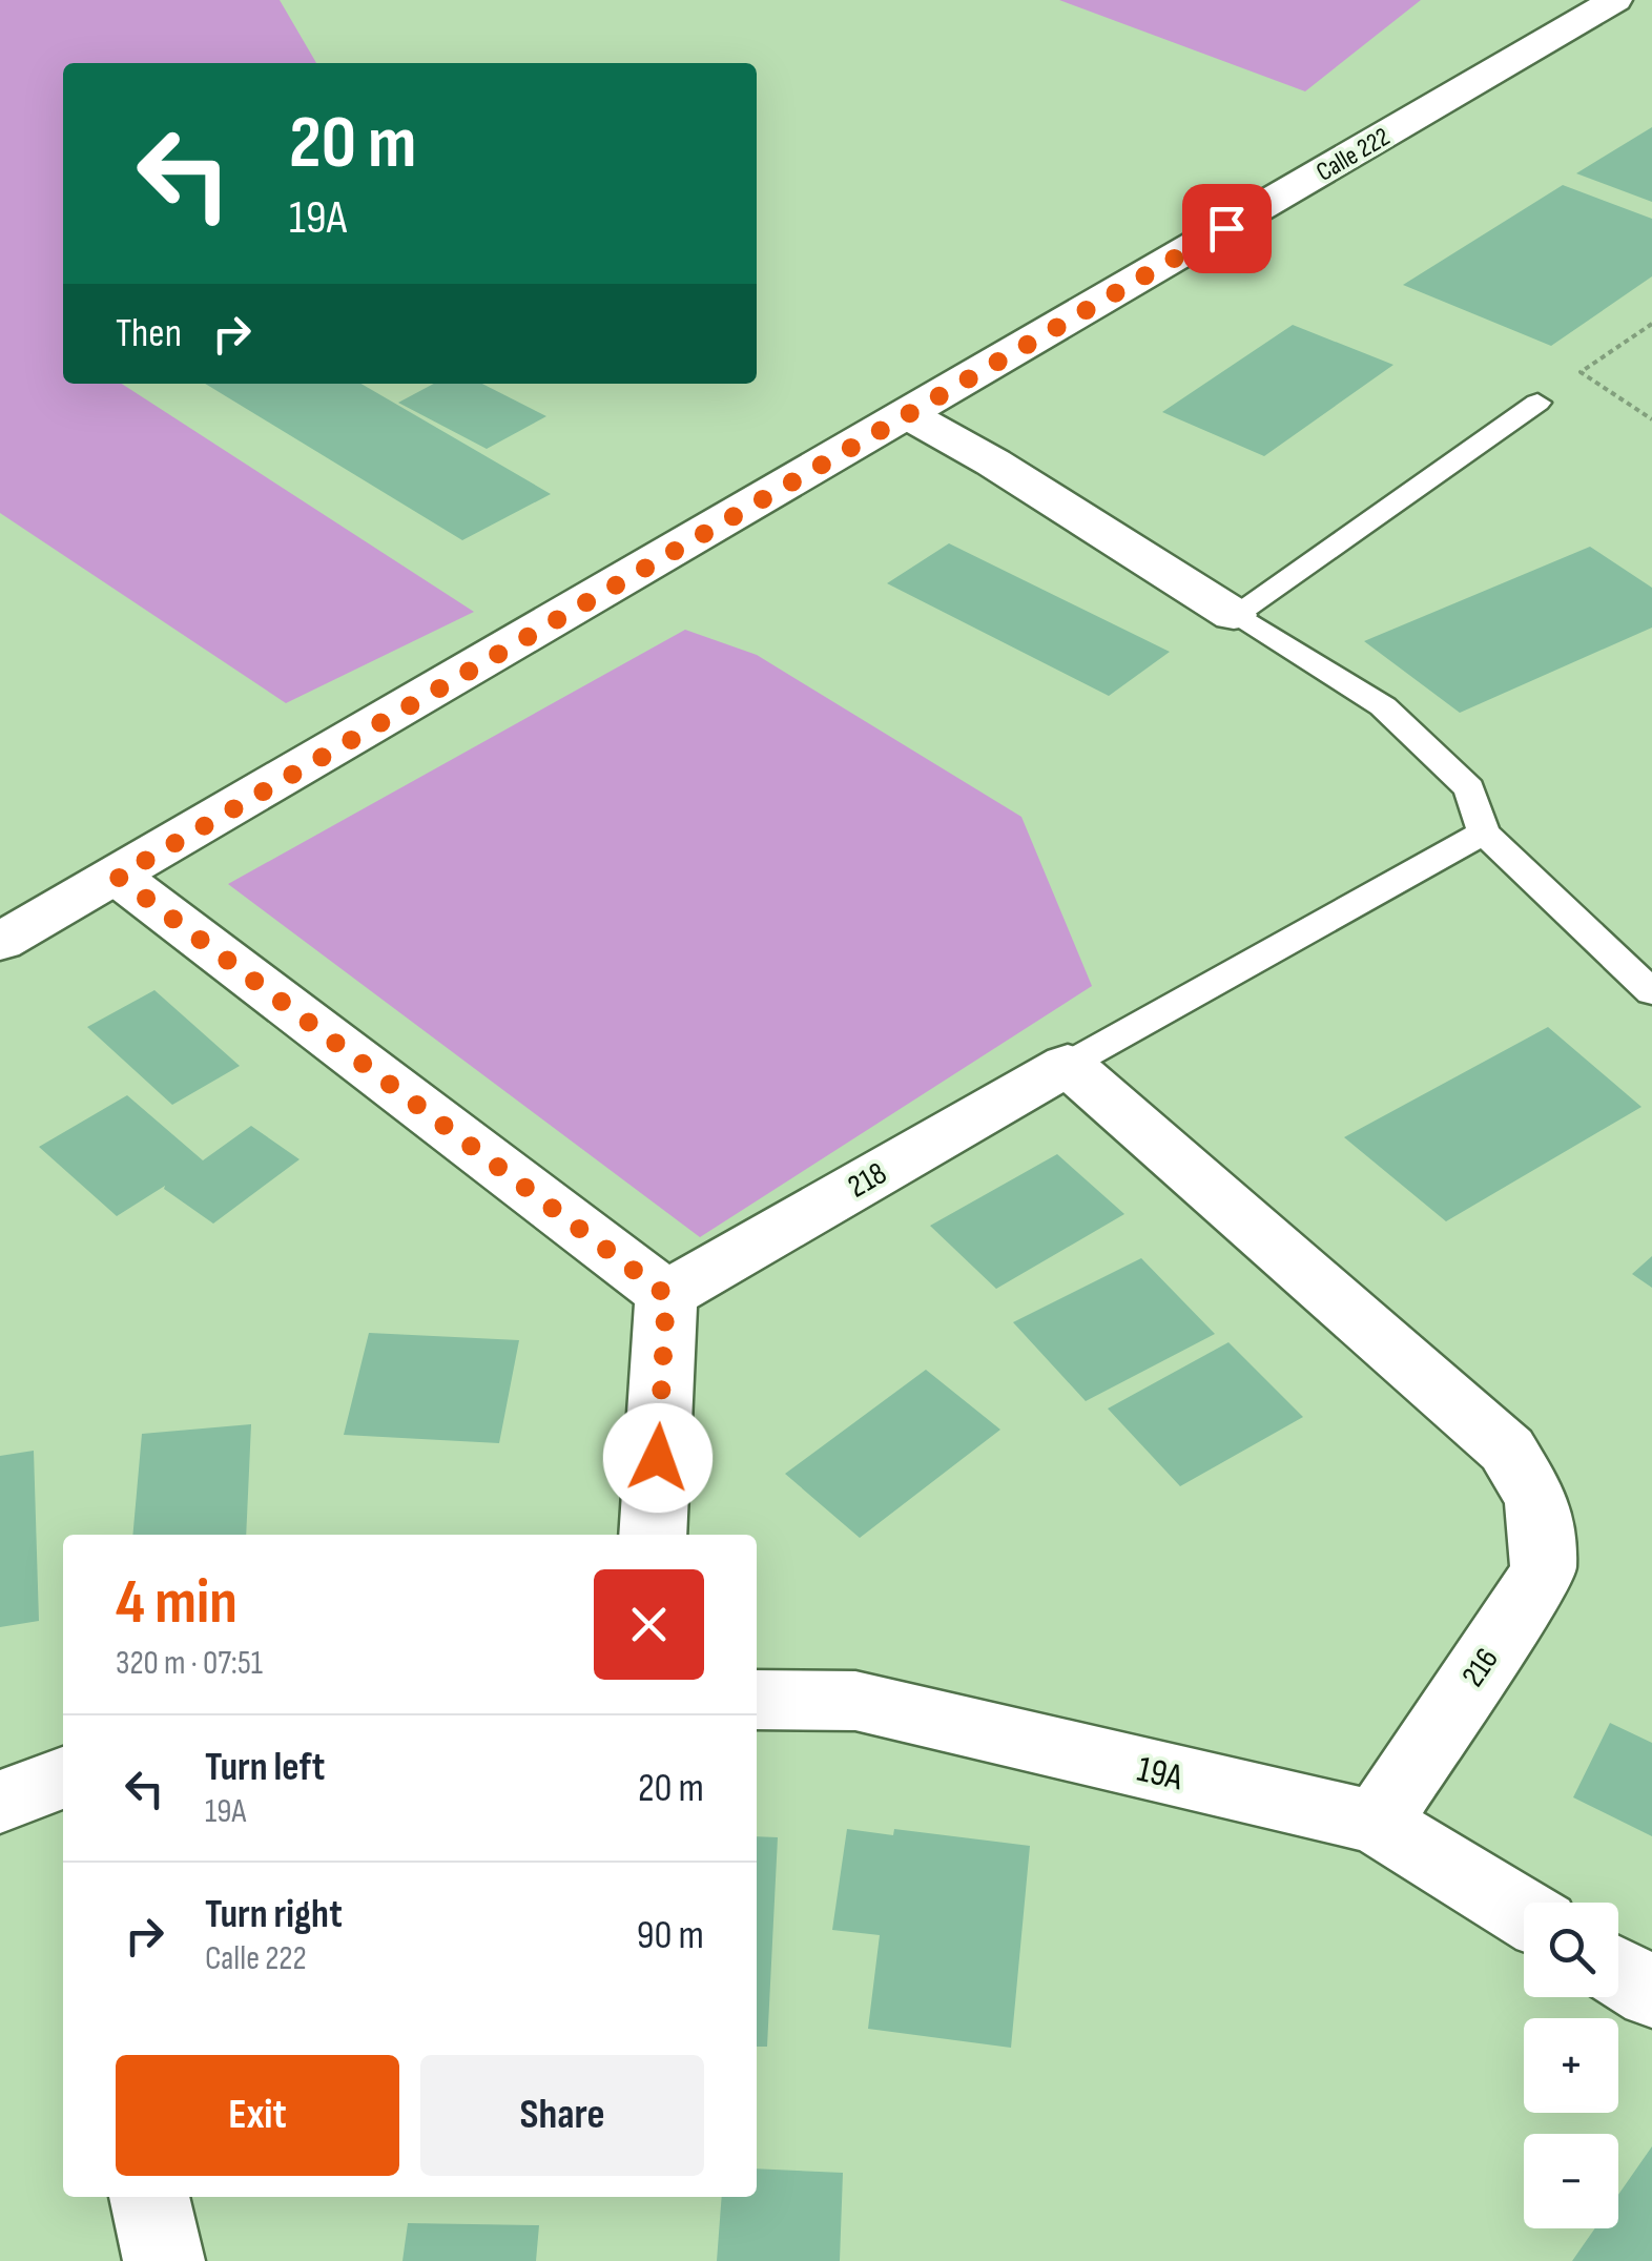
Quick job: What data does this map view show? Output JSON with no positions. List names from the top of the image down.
{
  "streets": {
    "street": [
      "Calle 222",
      "218",
      "216",
      "19A"
    ]
  },
  "crossings": [
    ["218", "216"],
    ["216", "19A"]
  ],
  "page": {
    "turn": ["20 m", "19A"],
    "then": "Then",
    "heading": ["4 min", "320 m · 07:51"],
    "list": [
      {
        "name": "Turn left",
        "note": "19A",
        "value": "20 m"
      },
      {
        "name": "Turn right",
        "note": "Calle 222",
        "value": "90 m"
      }
    ],
    "map_buttons": ["+", "−"],
    "buttons": ["Exit", "Share"]
  }
}
